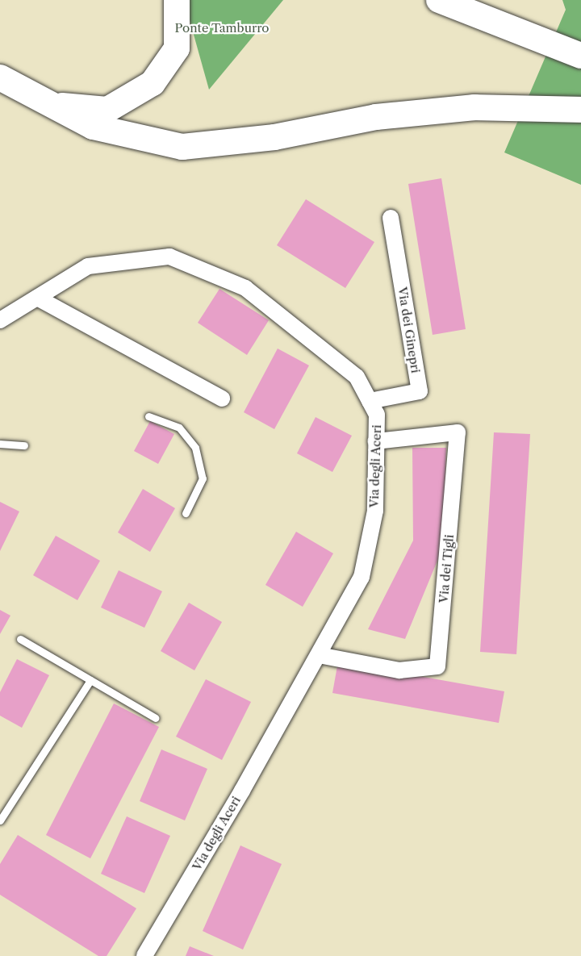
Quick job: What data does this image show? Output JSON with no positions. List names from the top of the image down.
{
  "streets": {
    "street": ["Via dei Ginepri", "Via degli Aceri", "Via dei Tigli"]
  },
  "crossings": [
    ["Via dei Ginepri", "Via degli Aceri"],
    ["Via degli Aceri", "Via dei Tigli"]
  ],
  "parks": ["Ponte Tamburro"]
}
